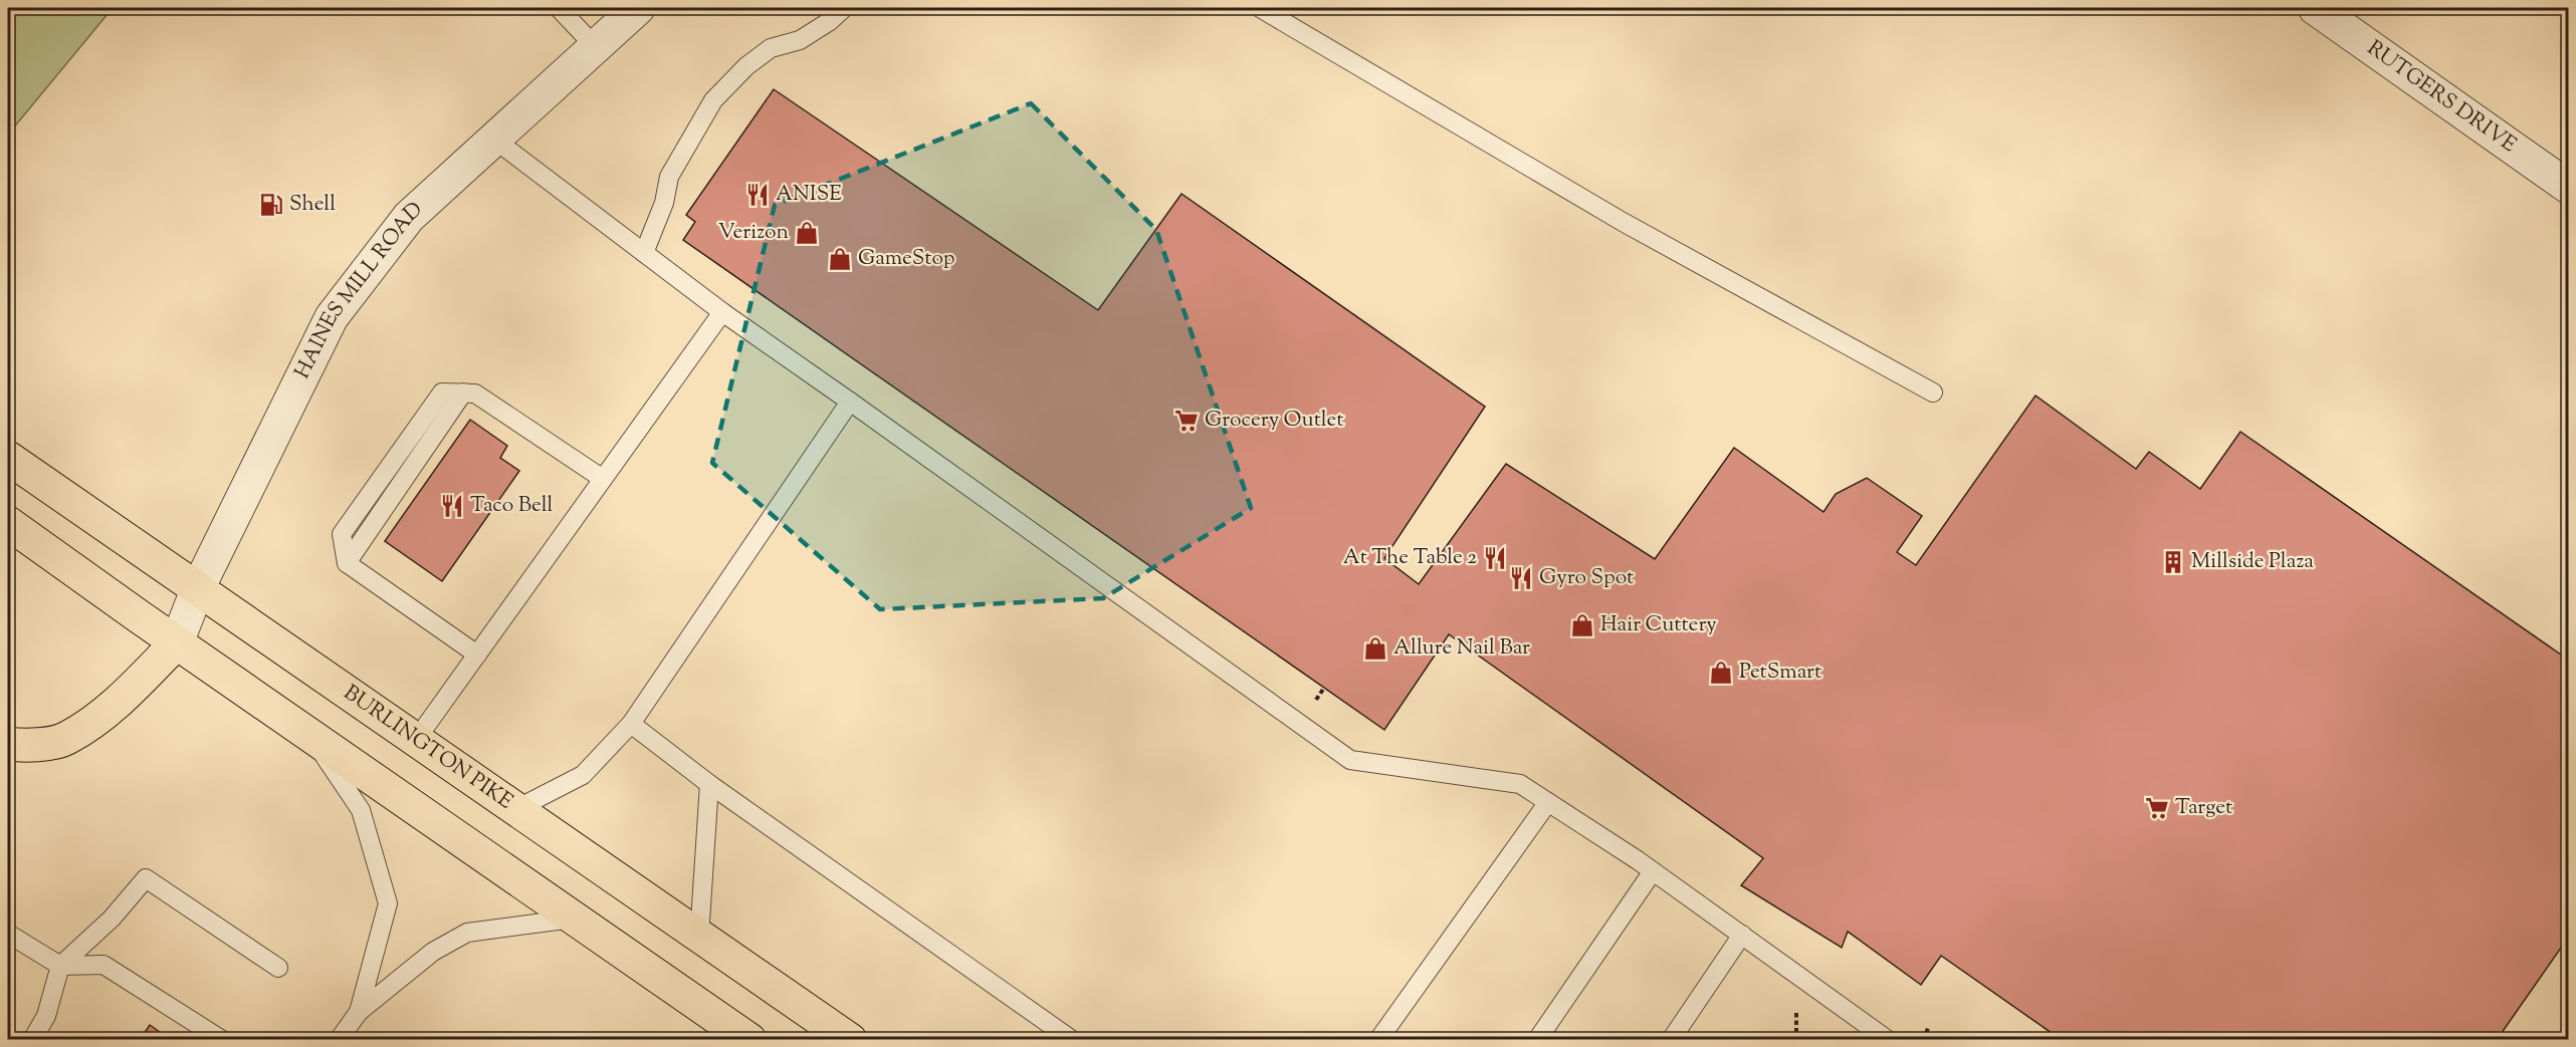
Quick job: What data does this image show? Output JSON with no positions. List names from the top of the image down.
{
  "streets": {
    "highway": ["BURLINGTON PIKE"],
    "street": ["RUTGERS DRIVE", "HAINES MILL ROAD"]
  },
  "crossings": [
    ["HAINES MILL ROAD", "BURLINGTON PIKE"]
  ],
  "places": {
    "restaurant": [
      "ANISE",
      "Taco Bell",
      "At The Table 2",
      "Gyro Spot"
    ],
    "fuel station": ["Shell"],
    "shop": [
      "Verizon",
      "GameStop",
      "Hair Cuttery",
      "Allure Nail Bar",
      "PetSmart"
    ],
    "supermarket": ["Grocery Outlet", "Target"],
    "building": ["Millside Plaza"]
  }
}
